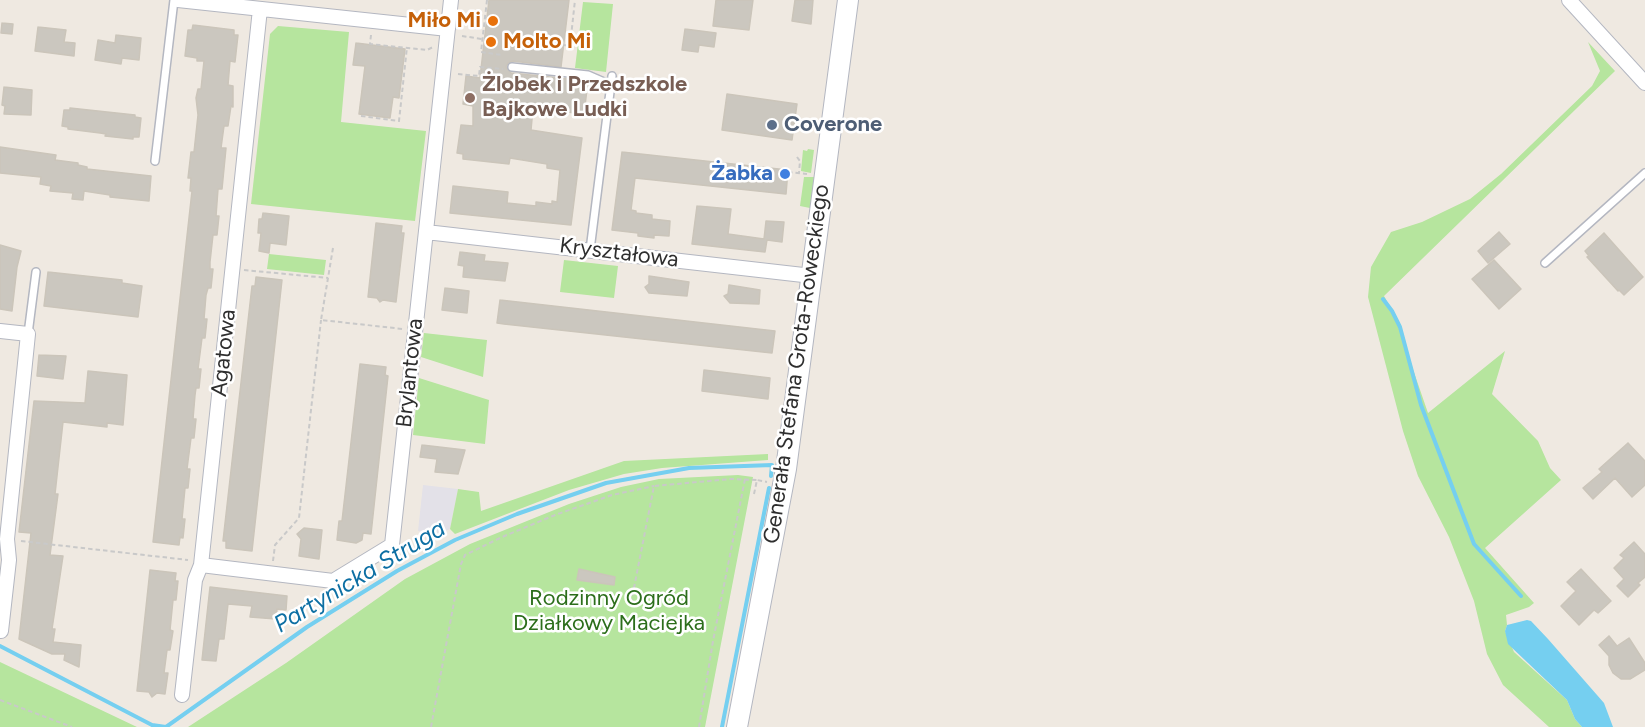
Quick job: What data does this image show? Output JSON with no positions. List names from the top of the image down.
{
  "streets": {
    "street": [
      "Kryształowa",
      "Agatowa",
      "Generała Stefana Grota-Roweckiego",
      "Brylantowa"
    ]
  },
  "crossings": [
    ["Kryształowa", "Generała Stefana Grota-Roweckiego"],
    ["Kryształowa", "Brylantowa"],
    ["Agatowa", "Brylantowa"]
  ],
  "water": ["Partynicka Struga"],
  "parks": ["Rodzinny Ogród Działkowy Maciejka"],
  "places": [
    "Miło Mi",
    "Molto Mi",
    "Żlobek i Przedszkole Bajkowe Ludki",
    "Coverone",
    "Żabka"
  ]
}
